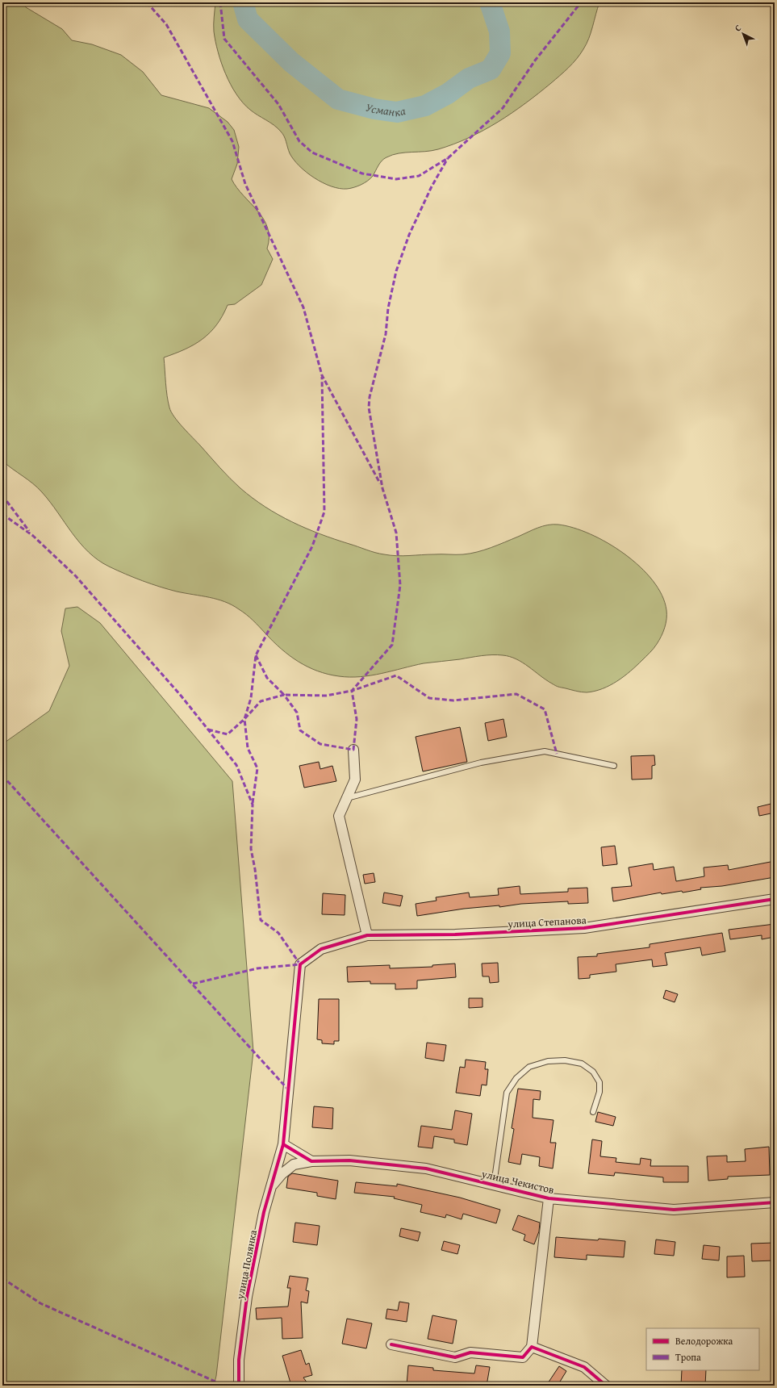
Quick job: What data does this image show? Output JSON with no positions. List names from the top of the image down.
{
  "streets": {
    "street": ["улица Степанова", "улица Чекистов", "улица Полянка"]
  },
  "crossings": [
    ["улица Степанова", "улица Полянка"],
    ["улица Чекистов", "улица Полянка"]
  ],
  "water": ["Усманка"],
  "legend": ["Велодорожка", "Тропа"],
  "north": "top left"
}
